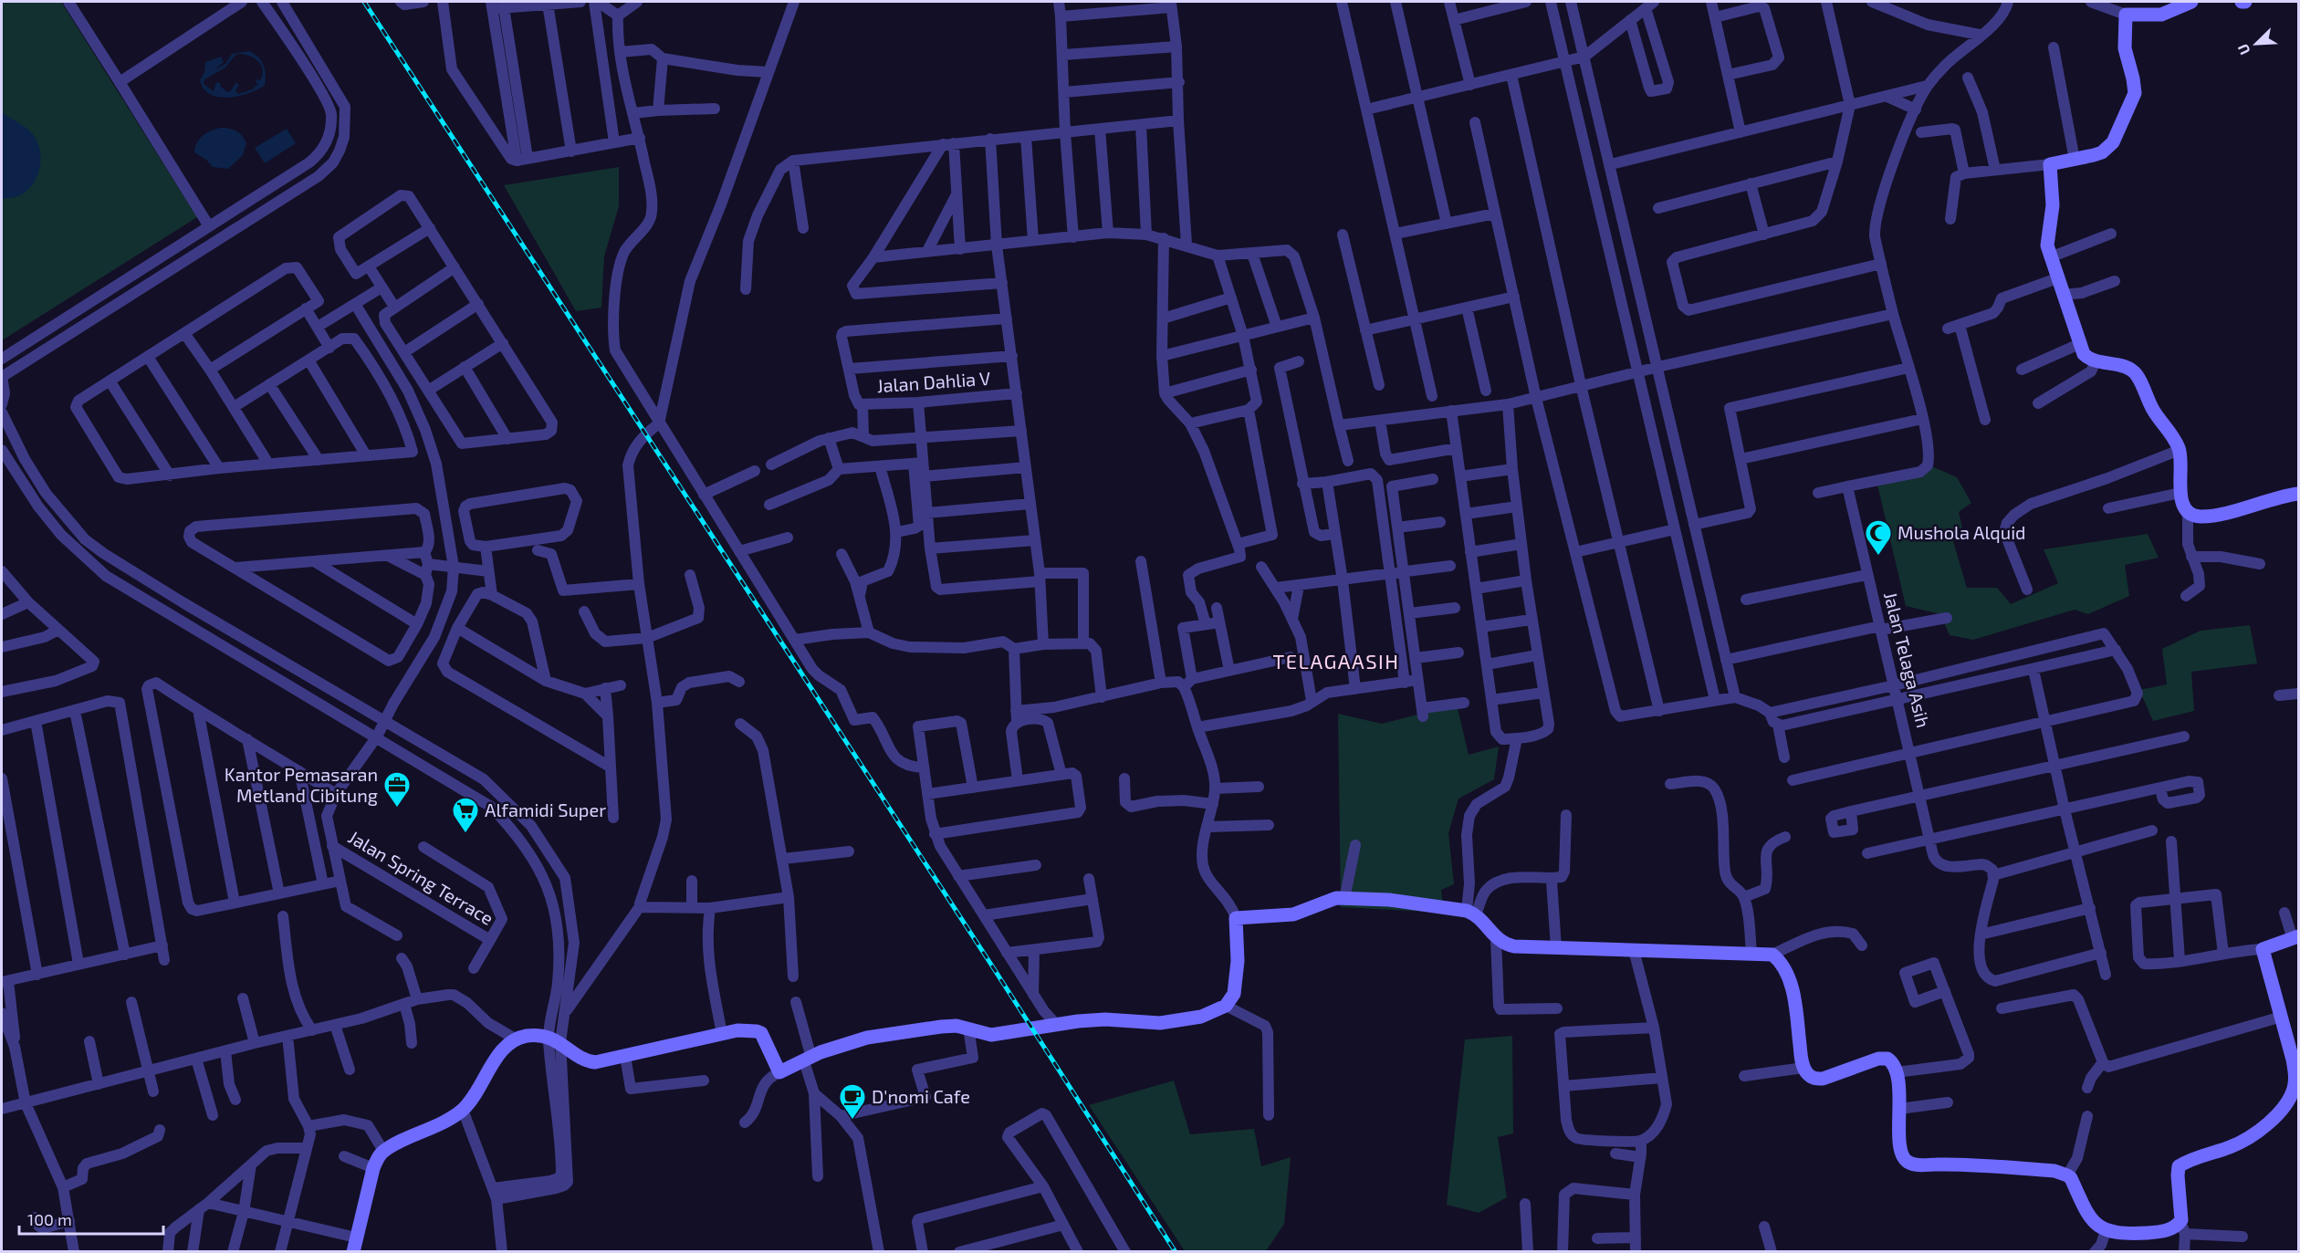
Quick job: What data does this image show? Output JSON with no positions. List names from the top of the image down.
{
  "streets": {
    "street": ["Jalan Dahlia V", "Jalan Telaga Asih", "Jalan Spring Terrace"]
  },
  "districts": ["TELAGAASIH"],
  "places": {
    "mosque": ["Mushola Alquid"],
    "office": ["Kantor Pemasaran Metland Cibitung"],
    "supermarket": ["Alfamidi Super"],
    "cafe": ["D'nomi Cafe"]
  },
  "scale_bar": "100 m",
  "north": "bottom left"
}
